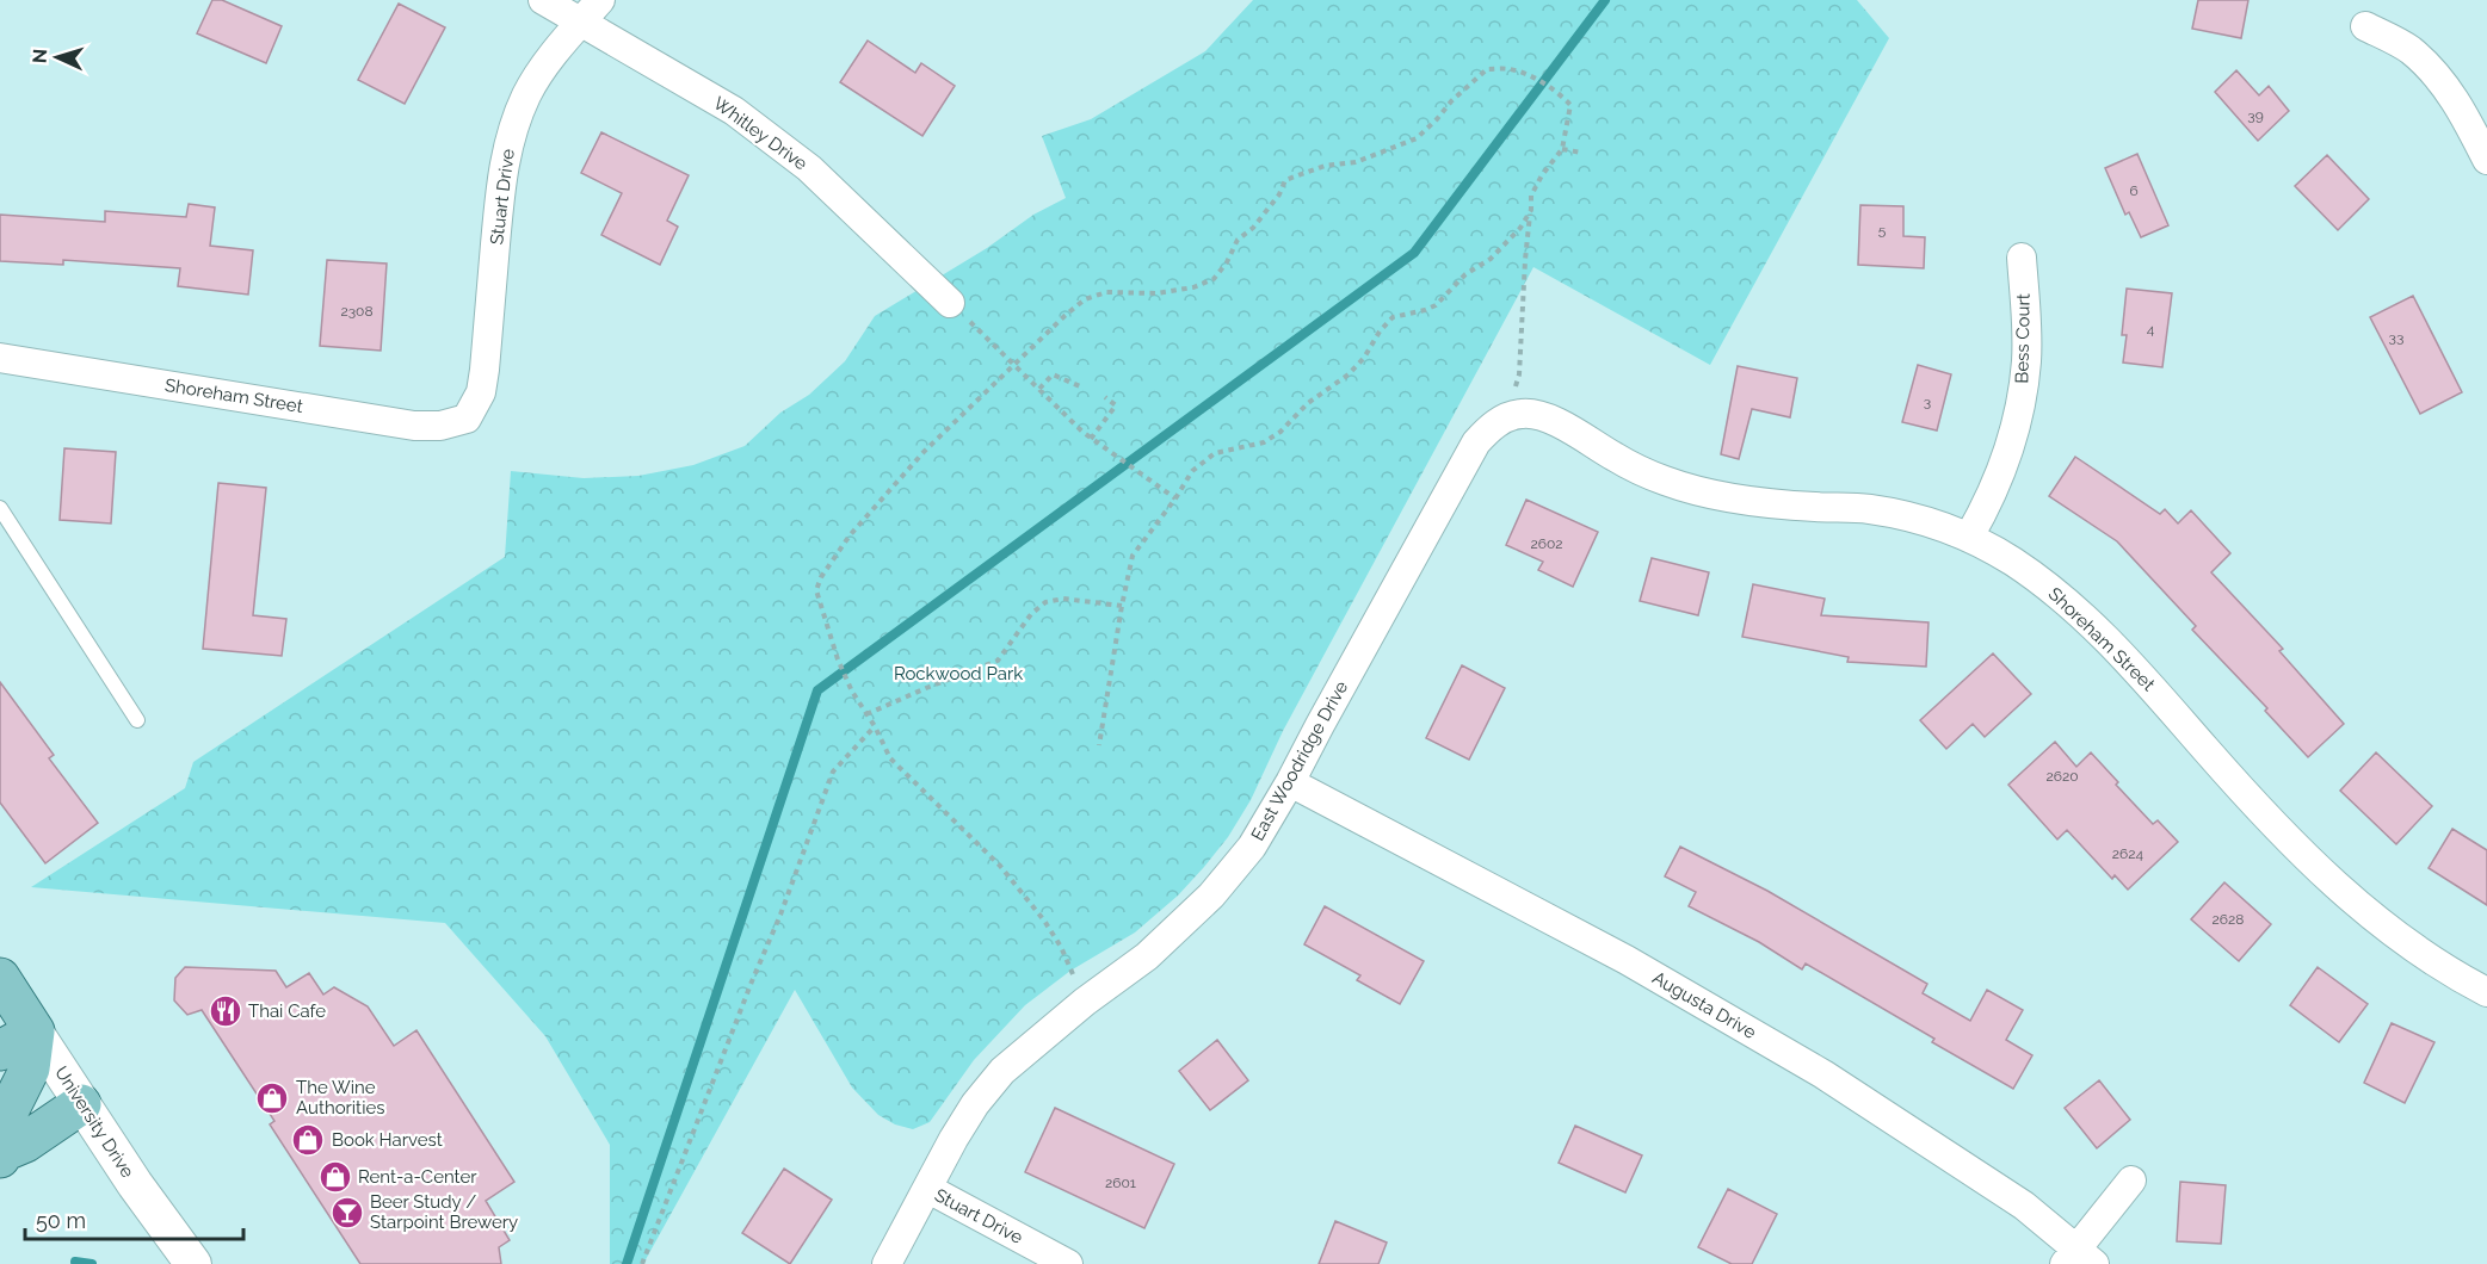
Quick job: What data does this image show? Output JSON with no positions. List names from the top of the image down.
{
  "streets": {
    "main road": ["University Drive"],
    "street": [
      "Whitley Drive",
      "Stuart Drive",
      "Bess Court",
      "Shoreham Street",
      "East Woodridge Drive",
      "Augusta Drive"
    ]
  },
  "crossings": [
    ["Whitley Drive", "Stuart Drive"],
    ["Stuart Drive", "Shoreham Street"],
    ["Stuart Drive", "East Woodridge Drive"],
    ["Bess Court", "Shoreham Street"],
    ["Shoreham Street", "East Woodridge Drive"],
    ["East Woodridge Drive", "Augusta Drive"]
  ],
  "parks": ["Rockwood Park"],
  "places": {
    "restaurant": ["Thai Cafe"],
    "shop": ["The Wine Authorities", "Book Harvest", "Rent-a-Center"],
    "bar": ["Beer Study / Starpoint Brewery"]
  },
  "house_numbers": [
    "39",
    "6",
    "5",
    "2308",
    "4",
    "33",
    "3",
    "2602",
    "2620",
    "2624",
    "2628",
    "2601"
  ],
  "scale_bar": "50 m",
  "north": "left"
}
